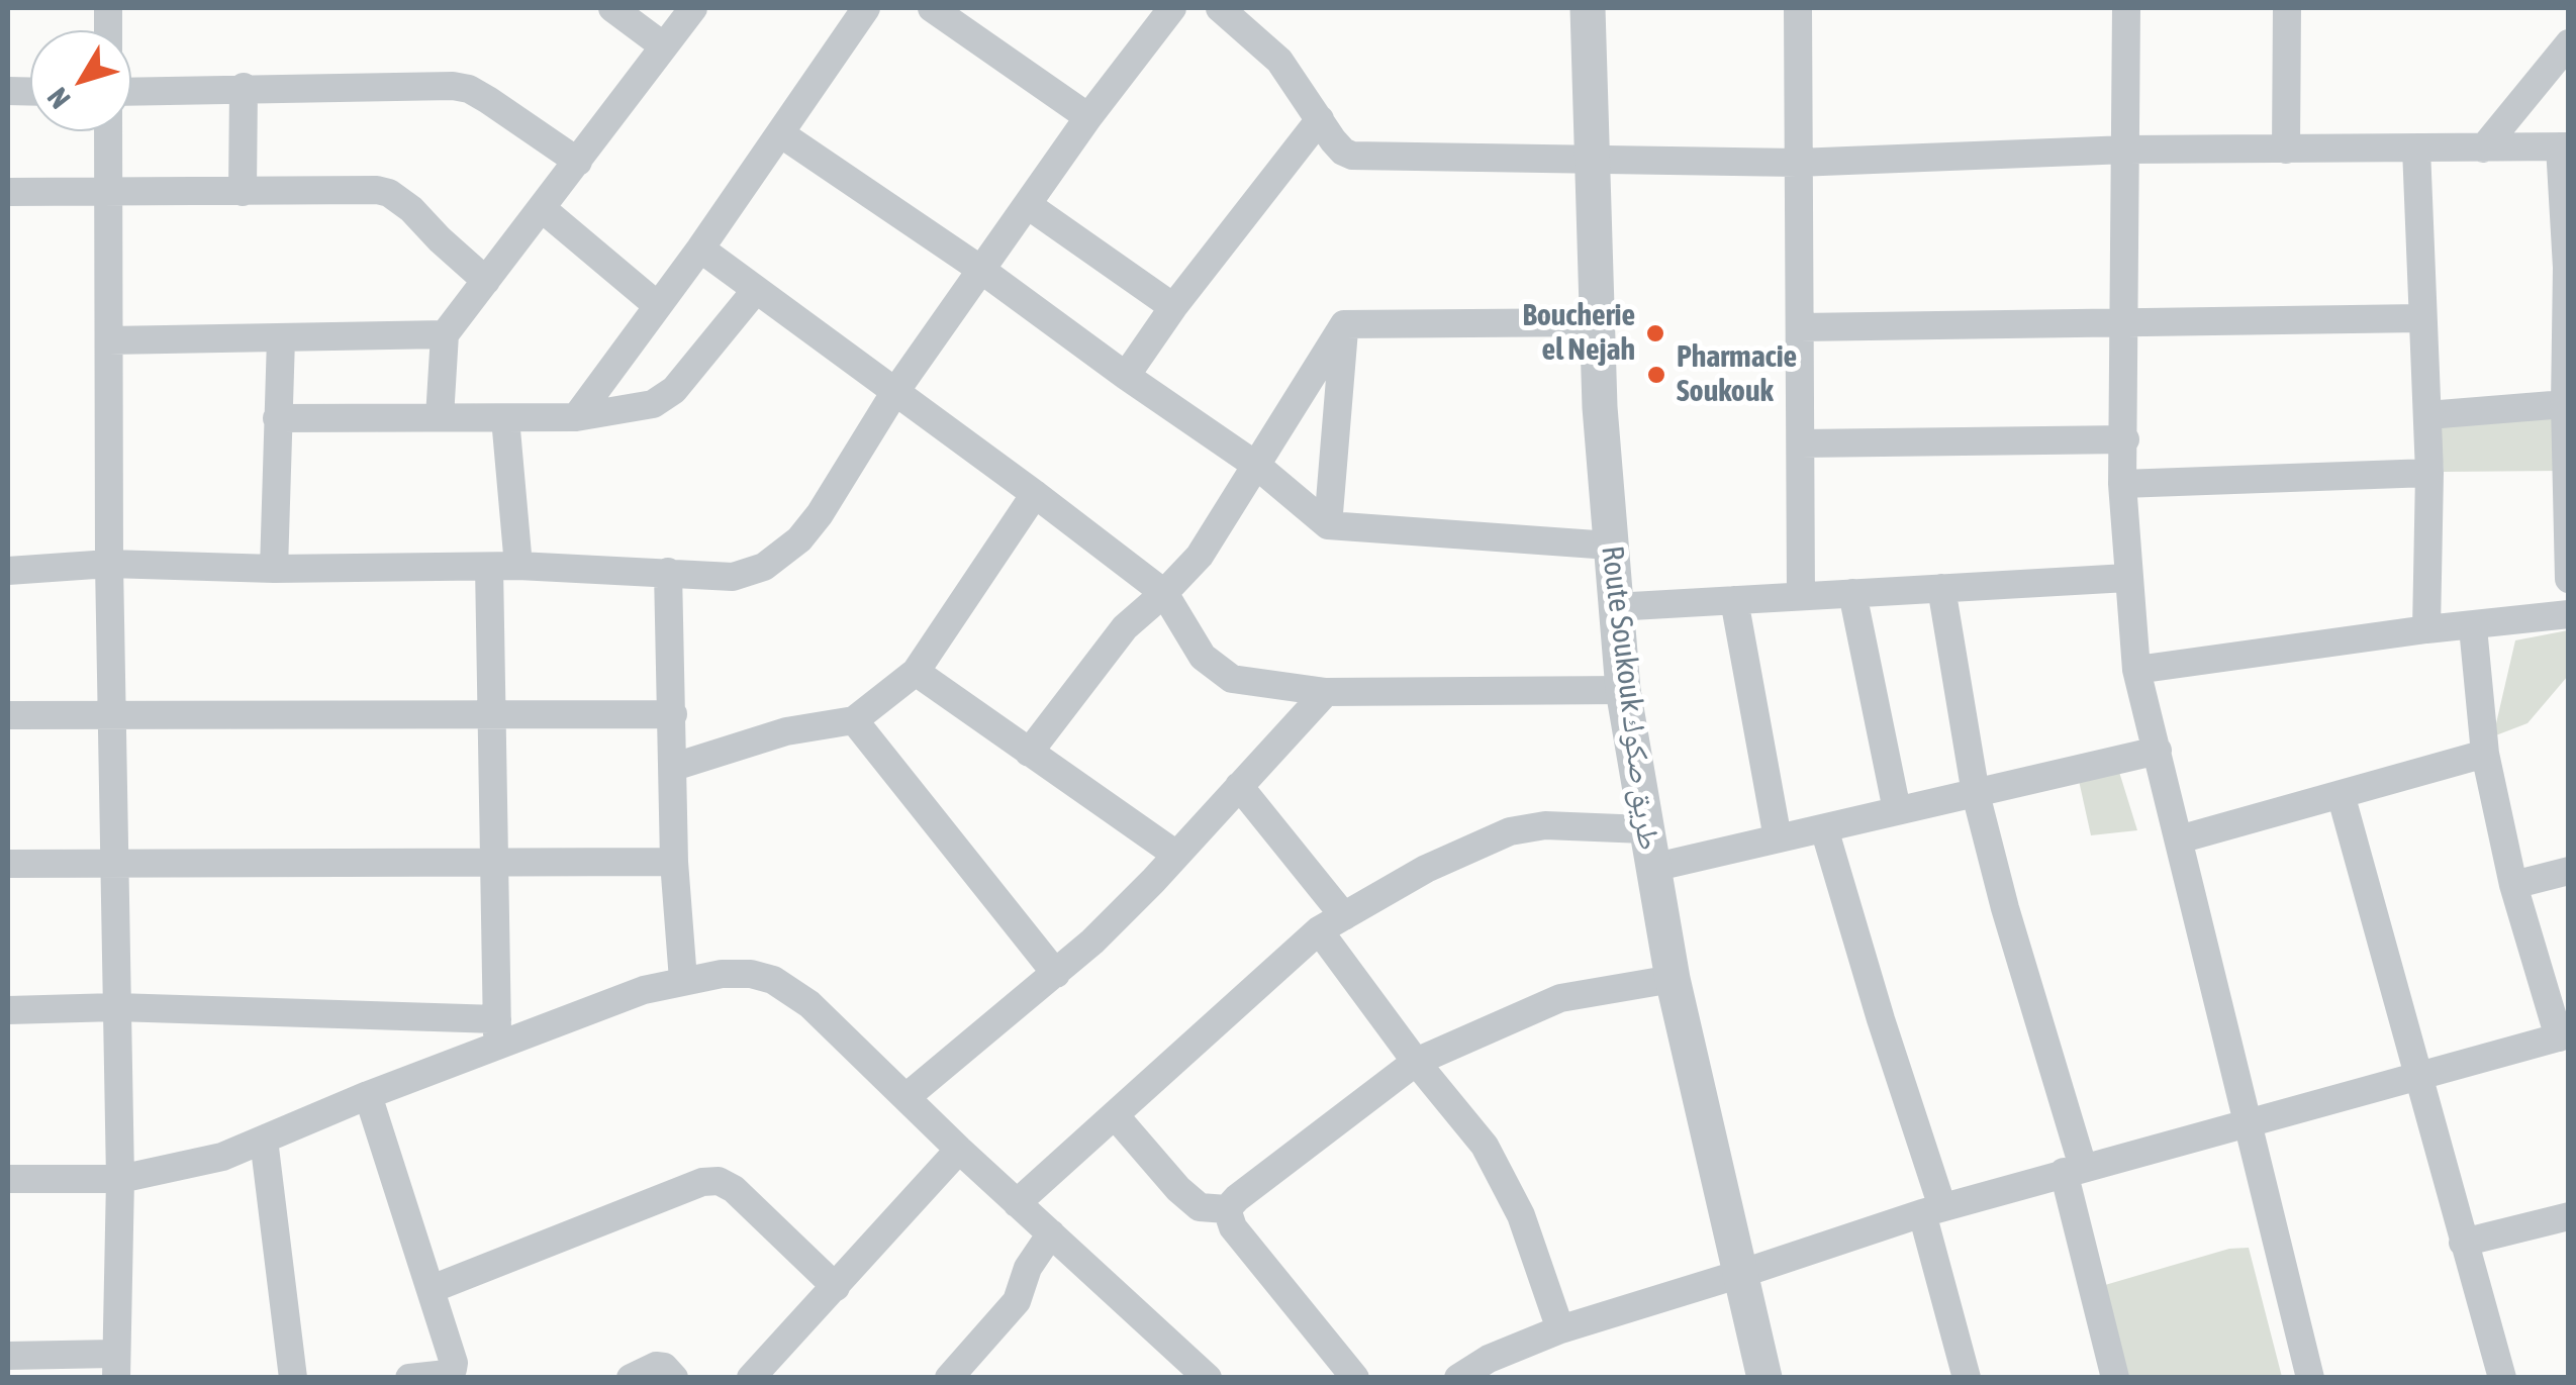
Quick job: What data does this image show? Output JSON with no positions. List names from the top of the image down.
{
  "streets": {
    "street": ["Route Soukouk طريق صكوك"]
  },
  "places": ["Boucherie el Nejah", "Pharmacie Soukouk"],
  "north": "bottom left"
}
